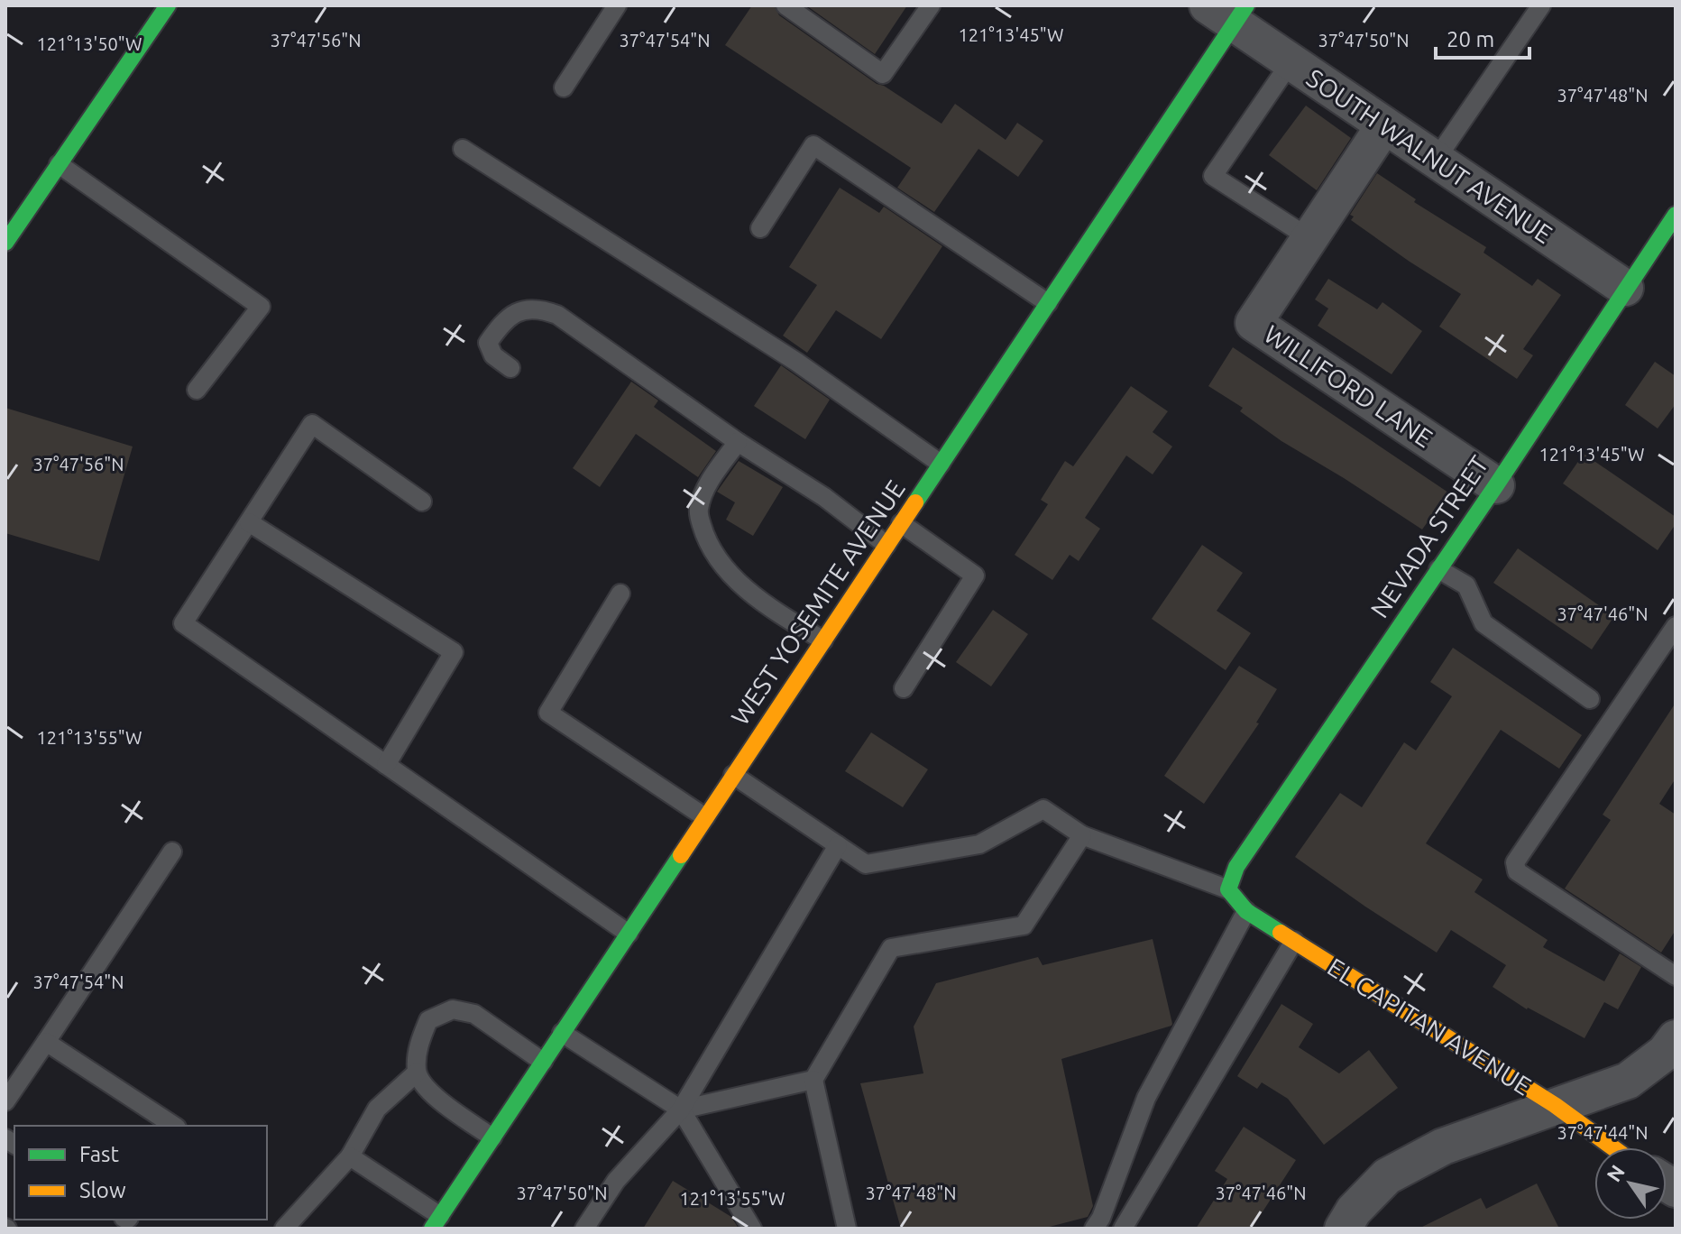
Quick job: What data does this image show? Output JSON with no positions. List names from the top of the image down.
{
  "streets": {
    "street": [
      "SOUTH WALNUT AVENUE",
      "WILLIFORD LANE",
      "NEVADA STREET",
      "WEST YOSEMITE AVENUE",
      "EL CAPITAN AVENUE"
    ]
  },
  "crossings": [
    ["SOUTH WALNUT AVENUE", "WILLIFORD LANE"],
    ["SOUTH WALNUT AVENUE", "NEVADA STREET"],
    ["SOUTH WALNUT AVENUE", "WEST YOSEMITE AVENUE"],
    ["WILLIFORD LANE", "NEVADA STREET"],
    ["NEVADA STREET", "EL CAPITAN AVENUE"]
  ],
  "legend": ["Fast", "Slow"],
  "scale_bar": "20 m",
  "north": "top left",
  "coordinates": [
    "121°13'45\"W",
    "37°47'56\"N",
    "37°47'54\"N",
    "37°47'50\"N",
    "121°13'50\"W",
    "37°47'48\"N",
    "37°47'46\"N",
    "121°13'55\"W",
    "37°47'44\"N"
  ]
}
